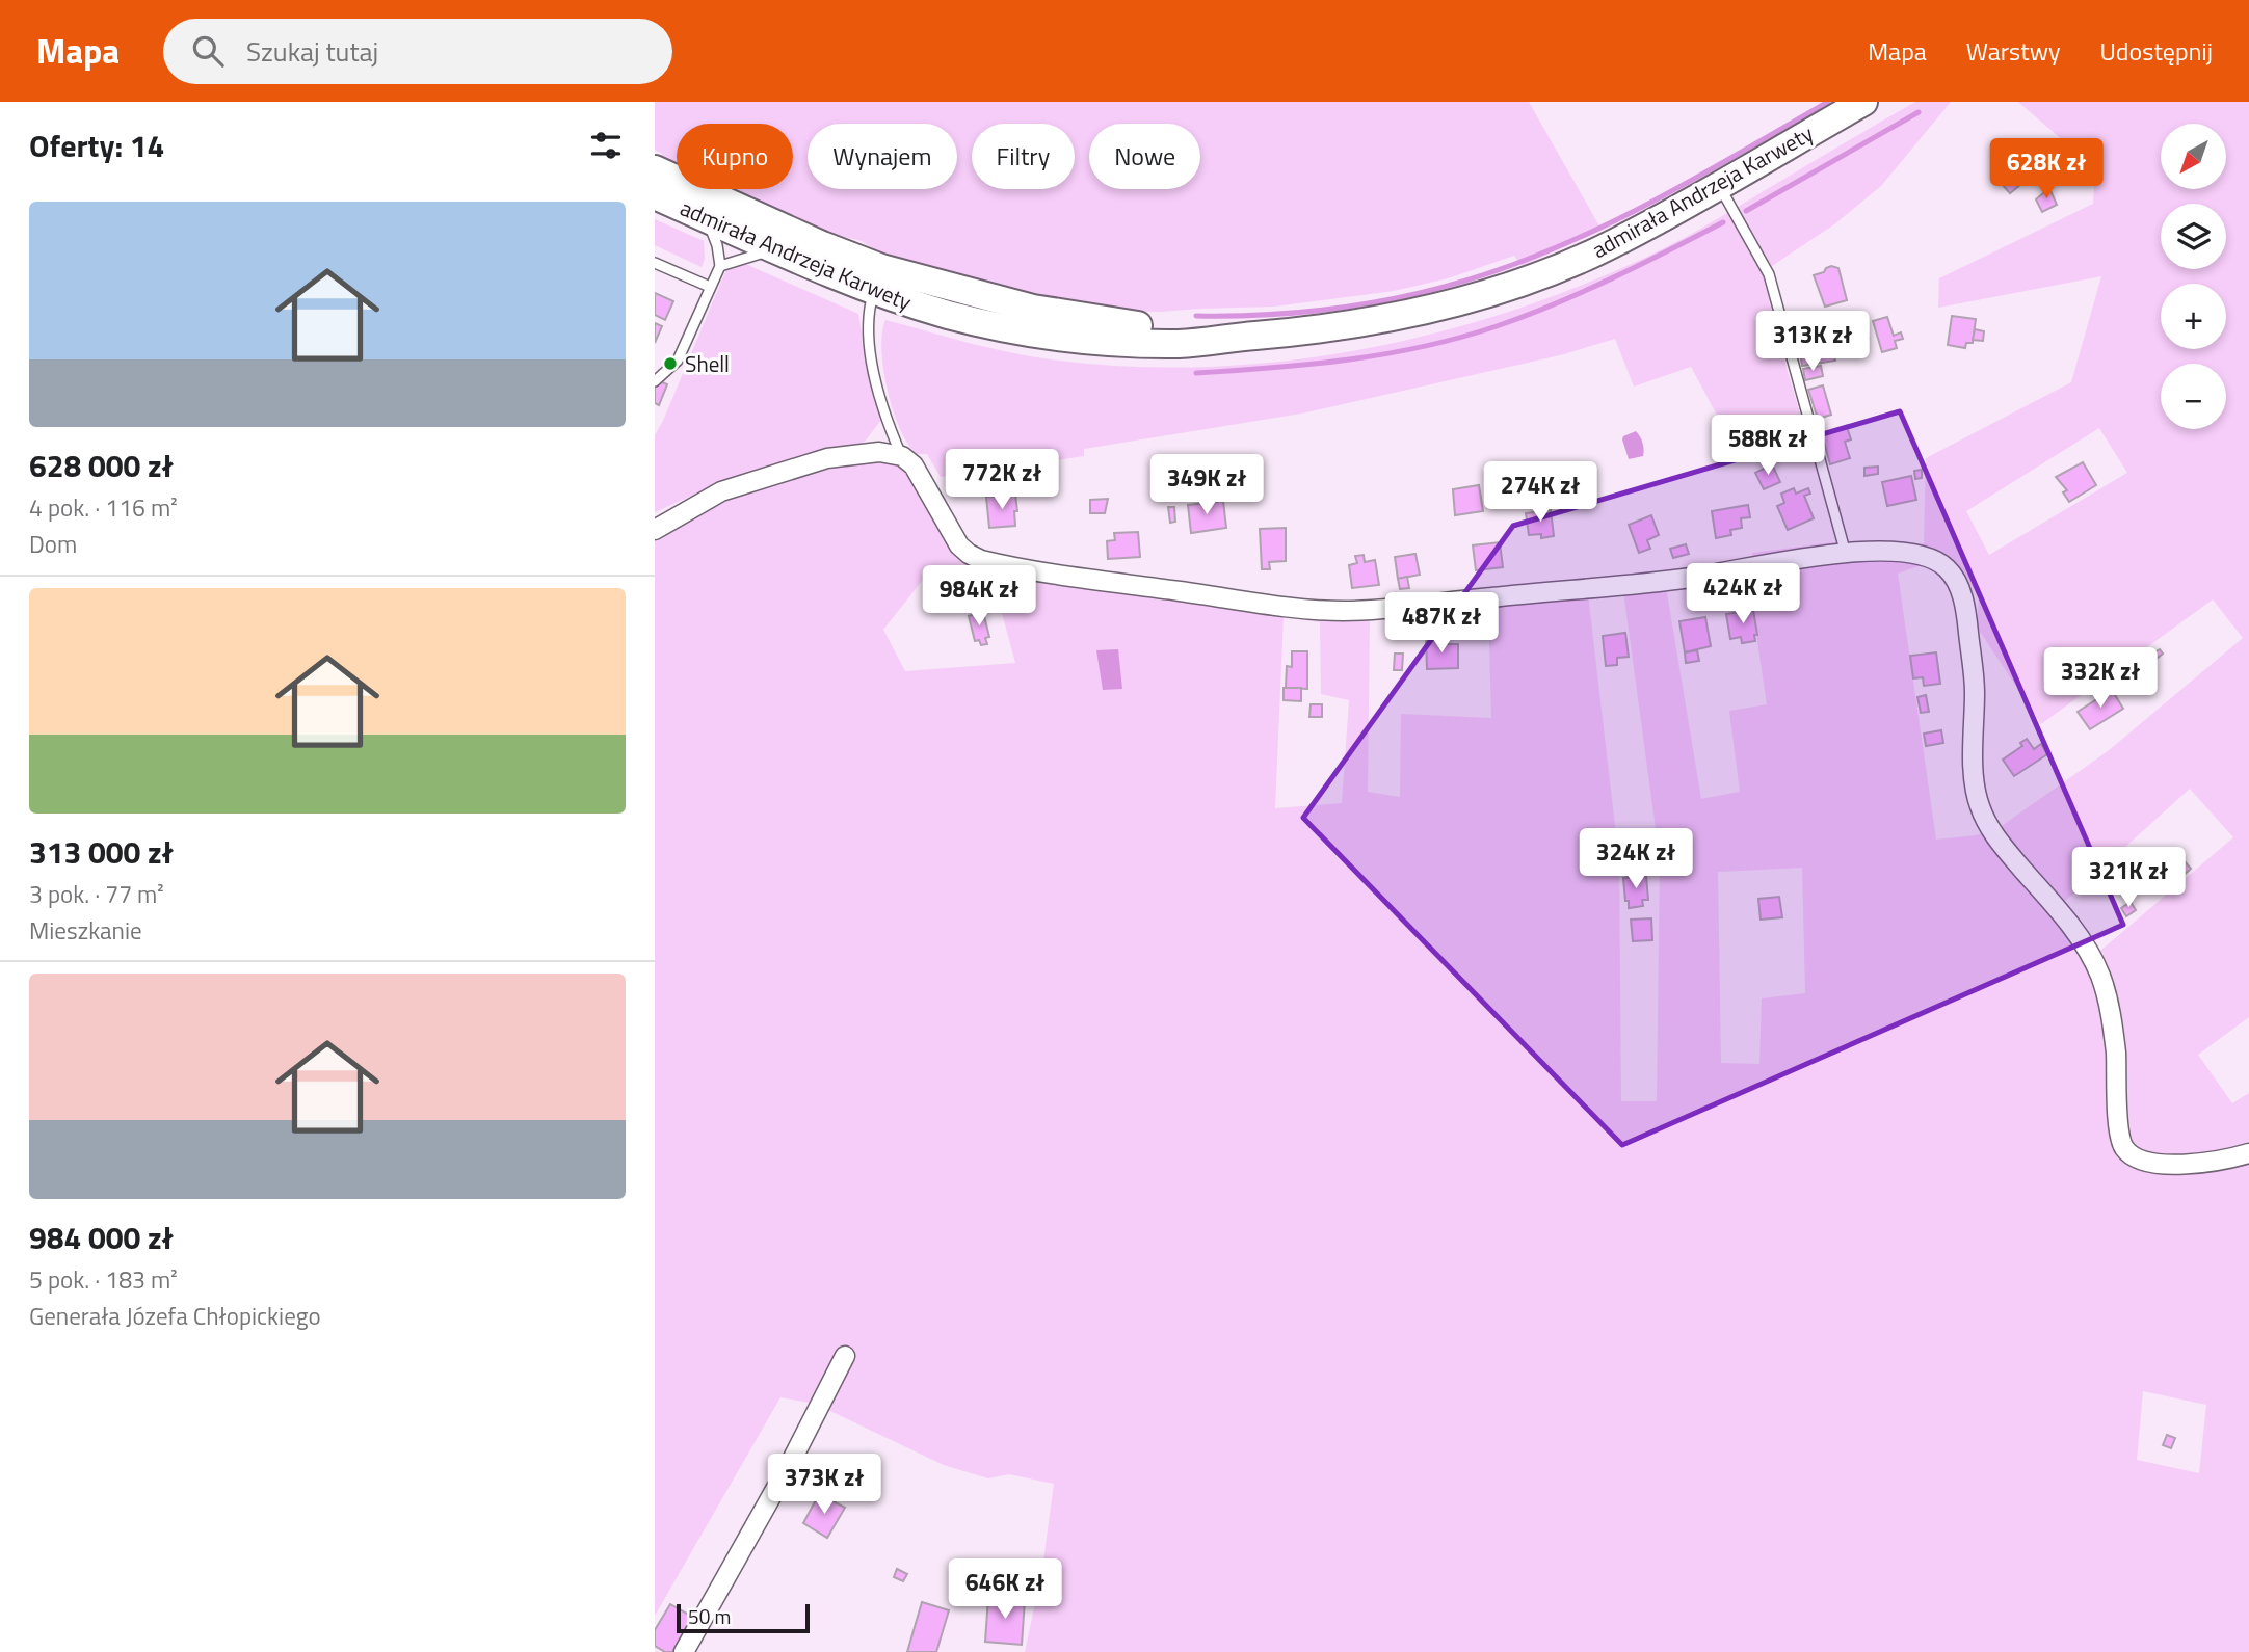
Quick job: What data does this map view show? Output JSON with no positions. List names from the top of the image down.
{
  "streets": {
    "main road": ["admirała Andrzeja Karwety"]
  },
  "places": ["Shell"],
  "scale_bar": "50 m",
  "north": "bottom left",
  "page": {
    "header": "Mapa",
    "search": "Szukaj tutaj",
    "nav": ["Mapa", "Warstwy", "Udostępnij"],
    "heading": "Oferty: 14",
    "map_buttons": ["+", "−"],
    "chip": [
      "Kupno",
      "Wynajem",
      "Filtry",
      "Nowe"
    ],
    "price": [
      "628K zł",
      "313K zł",
      "588K zł",
      "772K zł",
      "349K zł",
      "274K zł",
      "424K zł",
      "984K zł",
      "487K zł",
      "332K zł",
      "324K zł",
      "321K zł",
      "373K zł",
      "646K zł"
    ],
    "list": [
      {
        "name": "628 000 zł",
        "note": "4 pok. · 116 m² · Dom"
      },
      {
        "name": "313 000 zł",
        "note": "3 pok. · 77 m² · Mieszkanie"
      },
      {
        "name": "984 000 zł",
        "note": "5 pok. · 183 m² · Generała Józefa Chłopickiego"
      }
    ],
    "scale": "50 m"
  }
}
